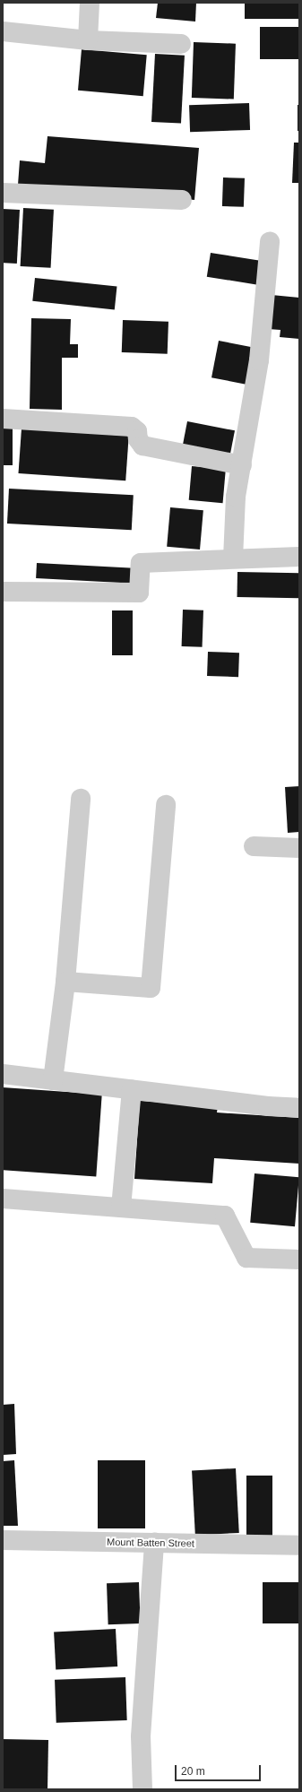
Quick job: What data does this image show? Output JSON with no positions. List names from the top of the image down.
{
  "streets": {
    "street": ["Mount Batten Street"]
  },
  "scale_bar": "20 m"
}
